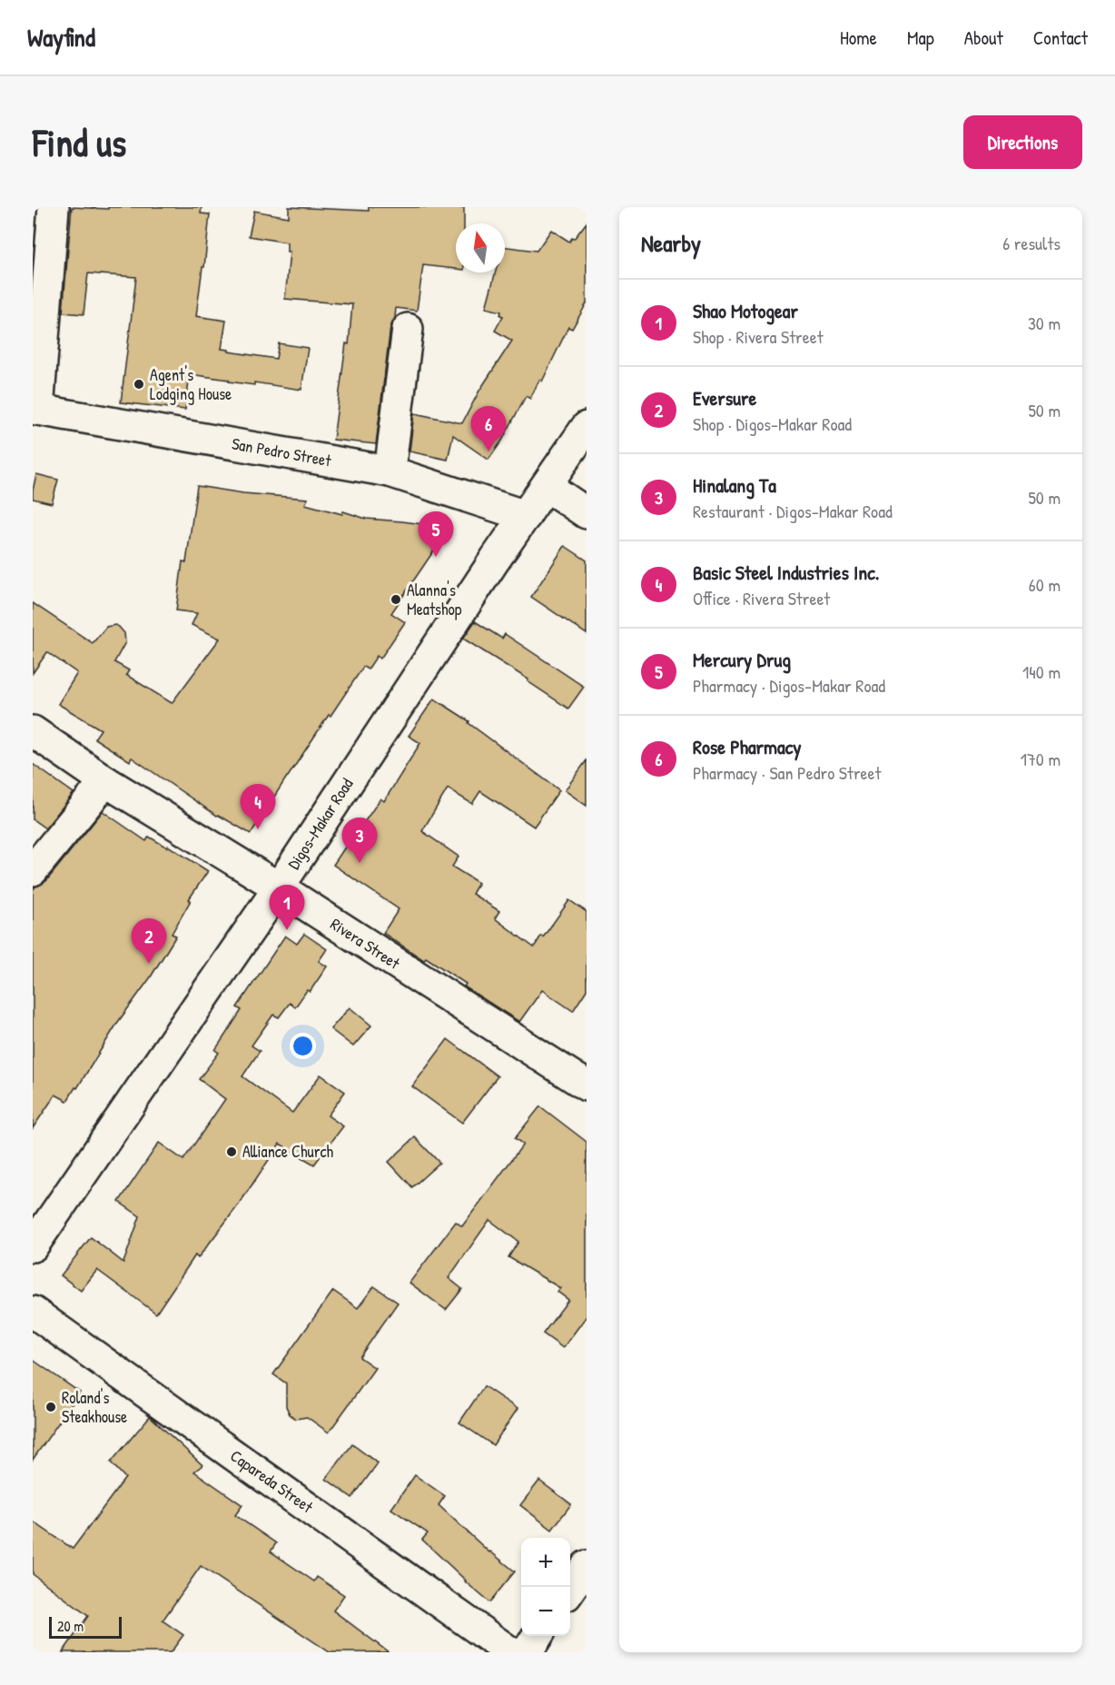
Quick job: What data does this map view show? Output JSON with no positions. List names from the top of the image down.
{
  "streets": {
    "street": [
      "San Pedro Street",
      "Digos-Makar Road",
      "Rivera Street",
      "Capareda Street"
    ]
  },
  "crossings": [
    ["San Pedro Street", "Digos-Makar Road"],
    ["Digos-Makar Road", "Rivera Street"]
  ],
  "places": [
    "Agent's Lodging House",
    "Alanna's Meatshop",
    "Alliance Church",
    "Roland's Steakhouse"
  ],
  "scale_bar": "20 m",
  "north": "top",
  "page": {
    "header": "Wayfind",
    "nav": [
      "Home",
      "Map",
      "About",
      "Contact"
    ],
    "buttons": "Directions",
    "title": "Find us",
    "heading": ["Nearby", "6 results"],
    "list": [
      {
        "mark": "1",
        "name": "Shao Motogear",
        "note": "Shop · Rivera Street",
        "value": "30 m"
      },
      {
        "mark": "2",
        "name": "Eversure",
        "note": "Shop · Digos-Makar Road",
        "value": "50 m"
      },
      {
        "mark": "3",
        "name": "Hinalang Ta",
        "note": "Restaurant · Digos-Makar Road",
        "value": "50 m"
      },
      {
        "mark": "4",
        "name": "Basic Steel Industries Inc.",
        "note": "Office · Rivera Street",
        "value": "60 m"
      },
      {
        "mark": "5",
        "name": "Mercury Drug",
        "note": "Pharmacy · Digos-Makar Road",
        "value": "140 m"
      },
      {
        "mark": "6",
        "name": "Rose Pharmacy",
        "note": "Pharmacy · San Pedro Street",
        "value": "170 m"
      }
    ],
    "pins": [
      "6",
      "5",
      "4",
      "3",
      "1",
      "2"
    ],
    "map_buttons": ["+", "−"],
    "scale": "20 m"
  }
}
